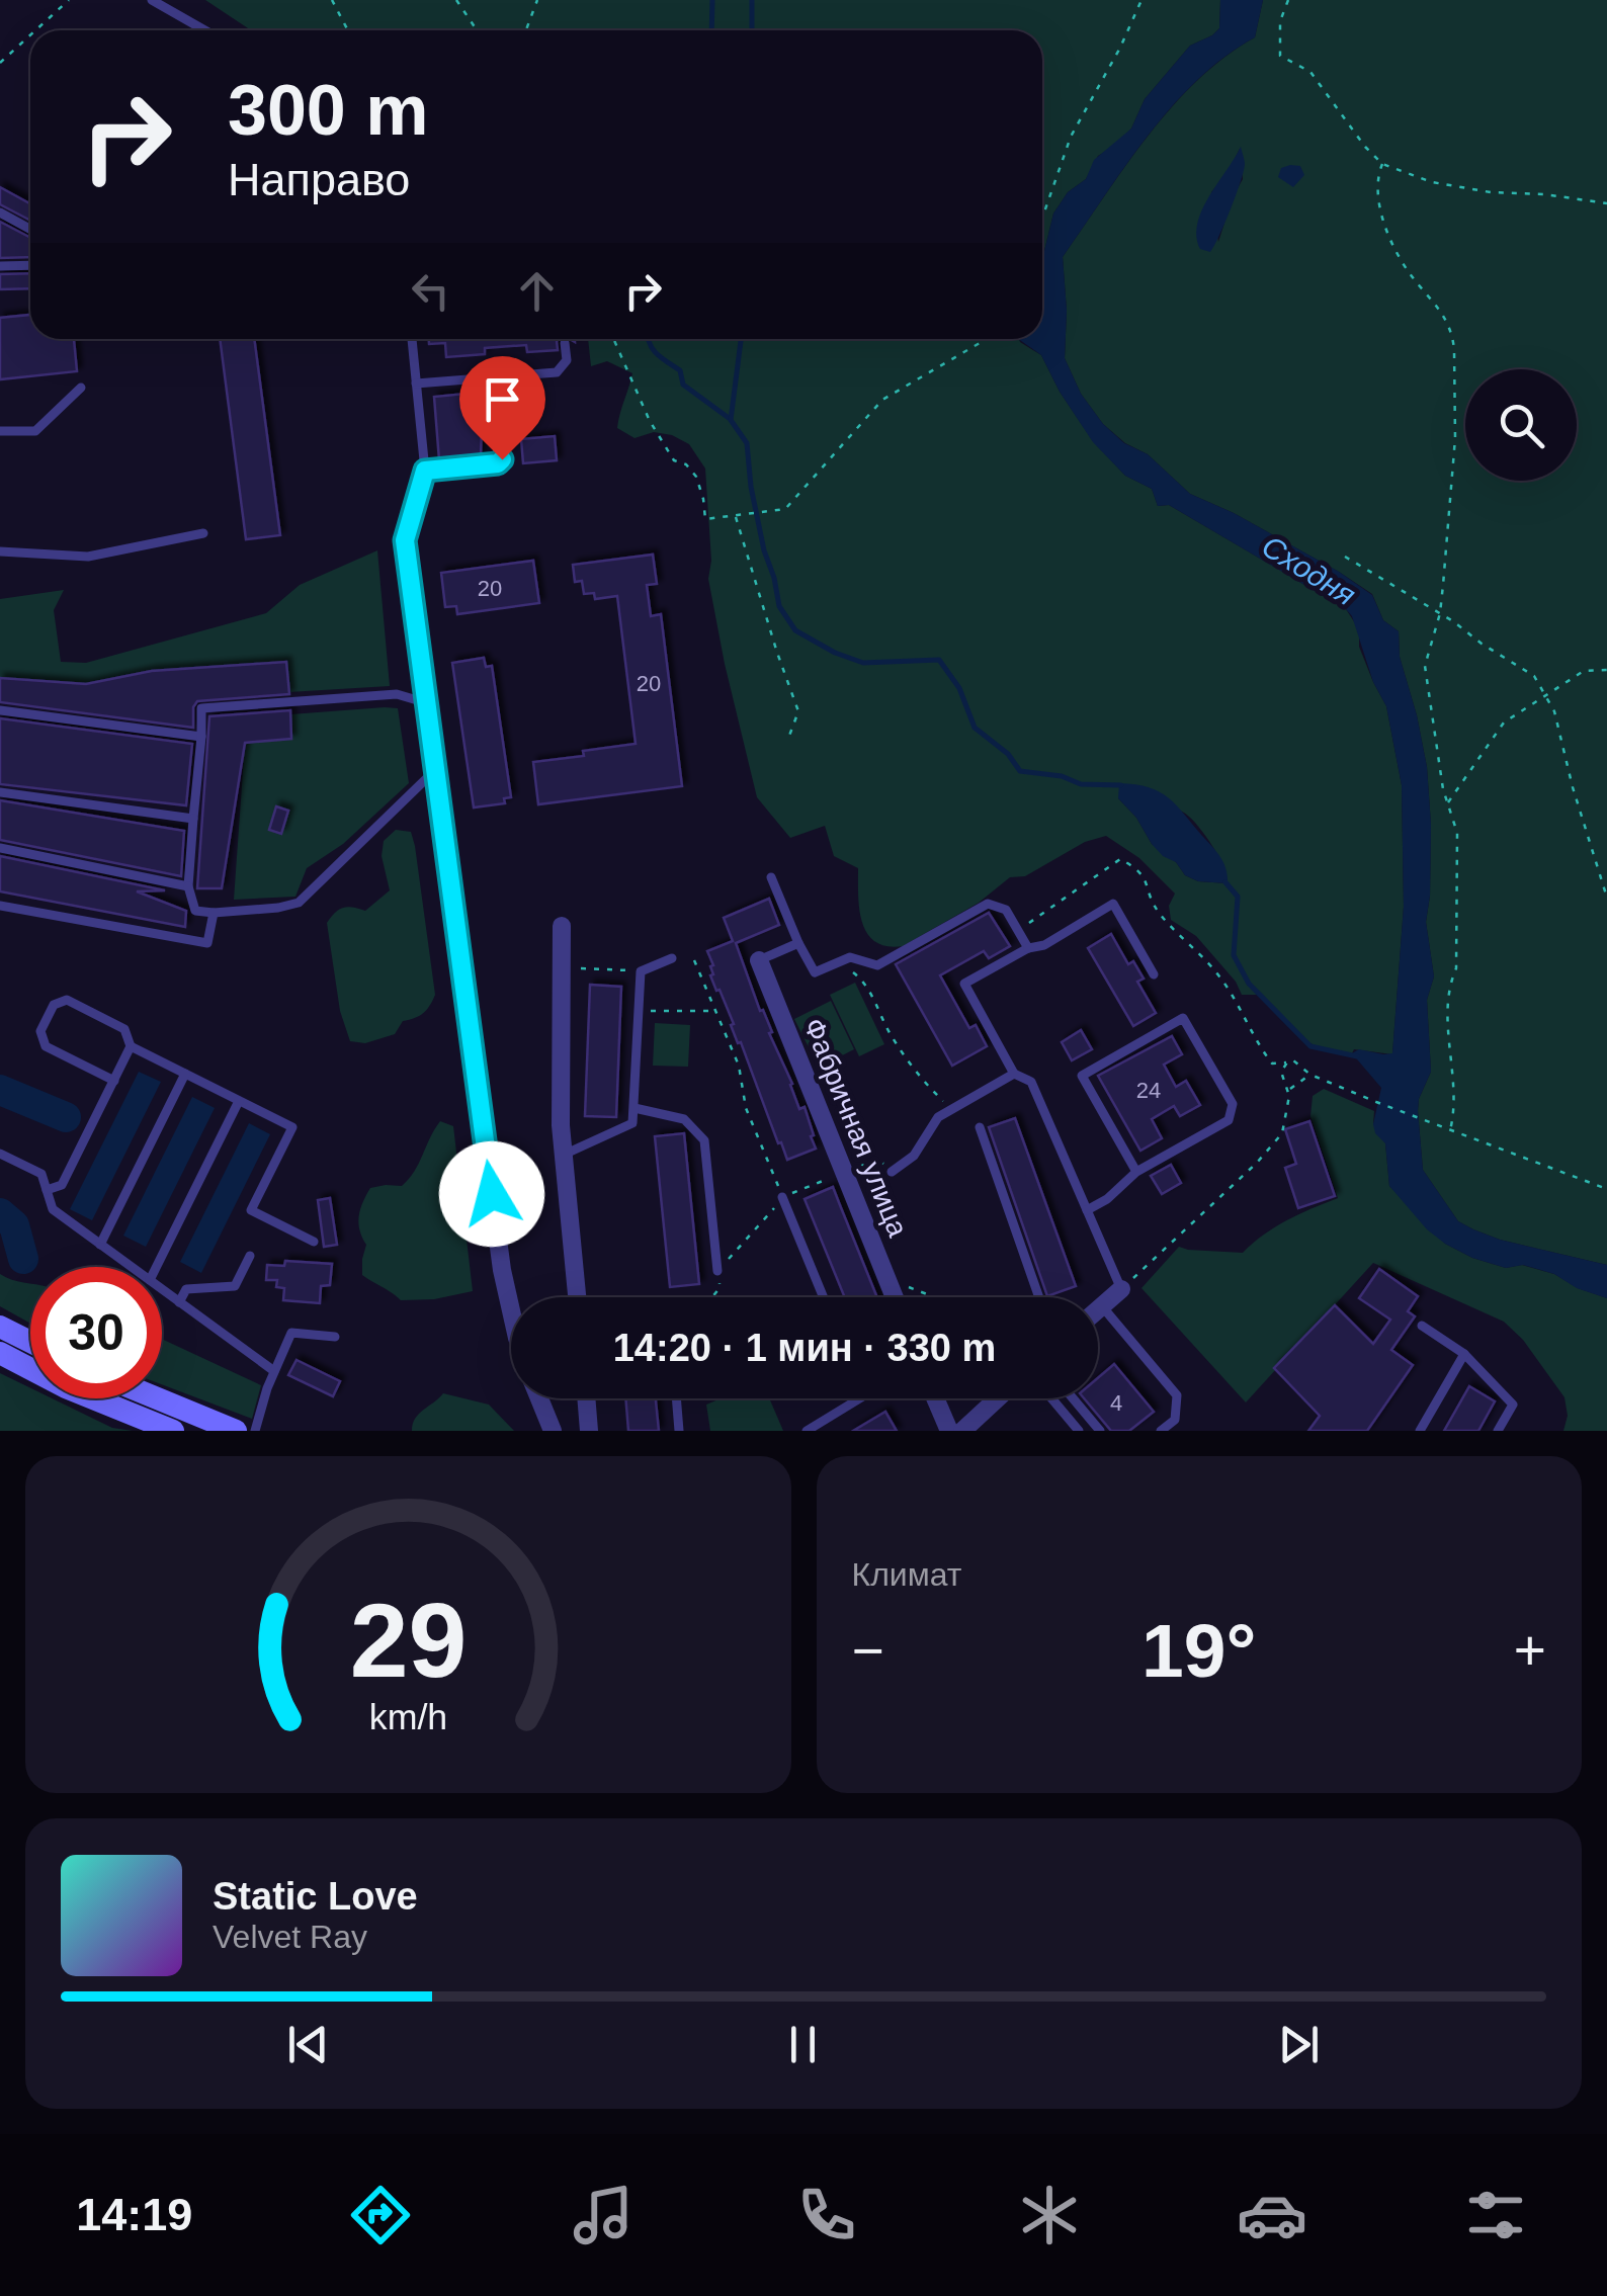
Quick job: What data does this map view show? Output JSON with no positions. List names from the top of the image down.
{
  "streets": {
    "street": ["Фабричная улица"]
  },
  "water": ["Сходня"],
  "house_numbers": [
    "20",
    "20",
    "24",
    "4"
  ],
  "page": {
    "turn": ["300 m", "Направо"],
    "limit": "30",
    "trip": "14:20 · 1 мин · 330 m",
    "tile": "Климат",
    "heat": ["−", "19°", "+"],
    "song": ["Static Love", "Velvet Ray"],
    "tabs": "14:19",
    "gauge": ["29", "km/h"]
  }
}
